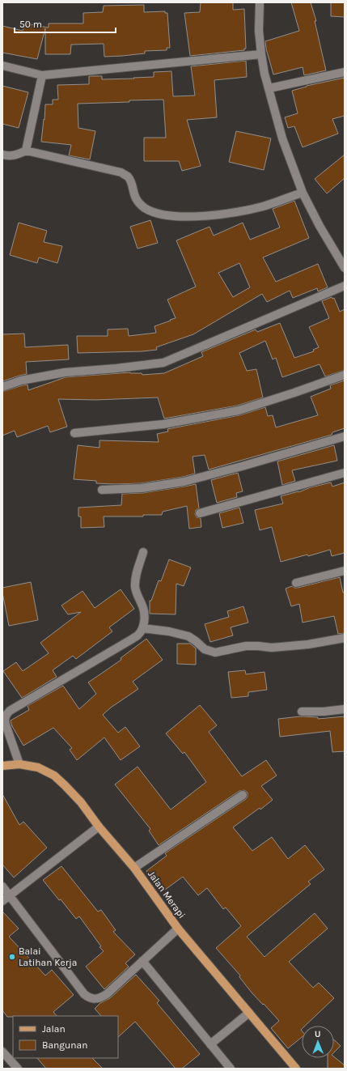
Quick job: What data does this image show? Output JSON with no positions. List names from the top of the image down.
{
  "streets": {
    "main road": ["Jalan Merapi"]
  },
  "places": ["Balai Latihan Kerja"],
  "legend": ["Jalan", "Bangunan"],
  "scale_bar": "50 m",
  "north": "top"
}
